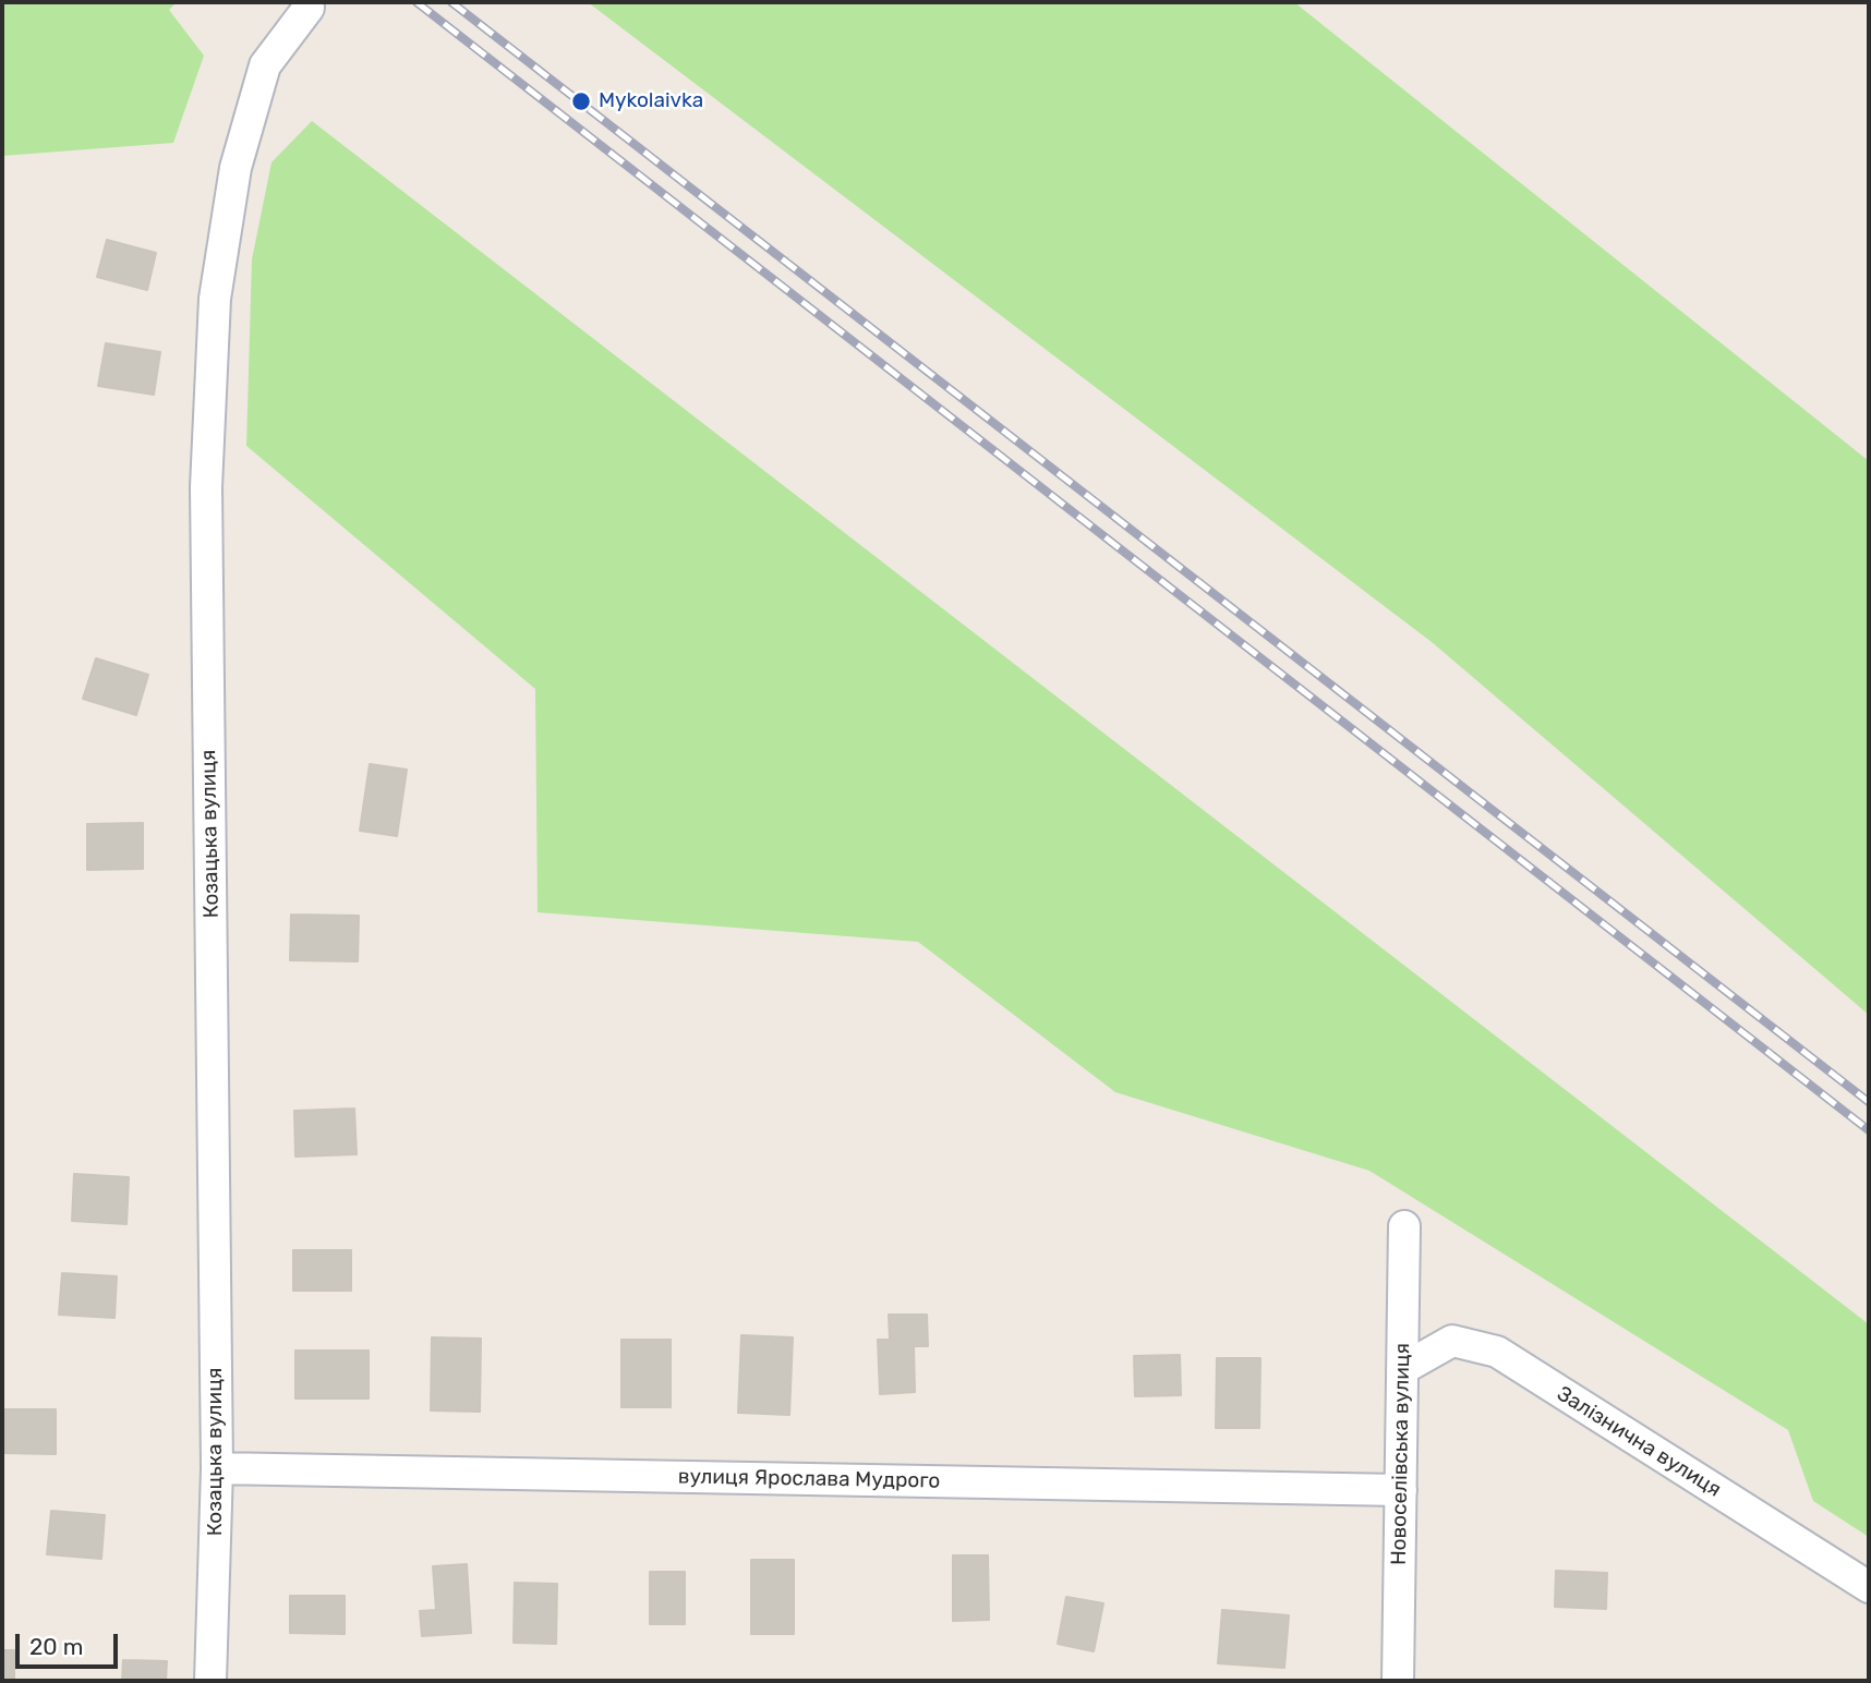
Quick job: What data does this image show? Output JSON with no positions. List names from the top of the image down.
{
  "streets": {
    "street": [
      "Козацька вулиця",
      "Залізнична вулиця",
      "Новоселівська вулиця",
      "вулиця Ярослава Мудрого"
    ]
  },
  "crossings": [
    ["Козацька вулиця", "вулиця Ярослава Мудрого"],
    ["Залізнична вулиця", "Новоселівська вулиця"],
    ["Новоселівська вулиця", "вулиця Ярослава Мудрого"]
  ],
  "places": ["Mykolaivka"],
  "scale_bar": "20 m"
}
